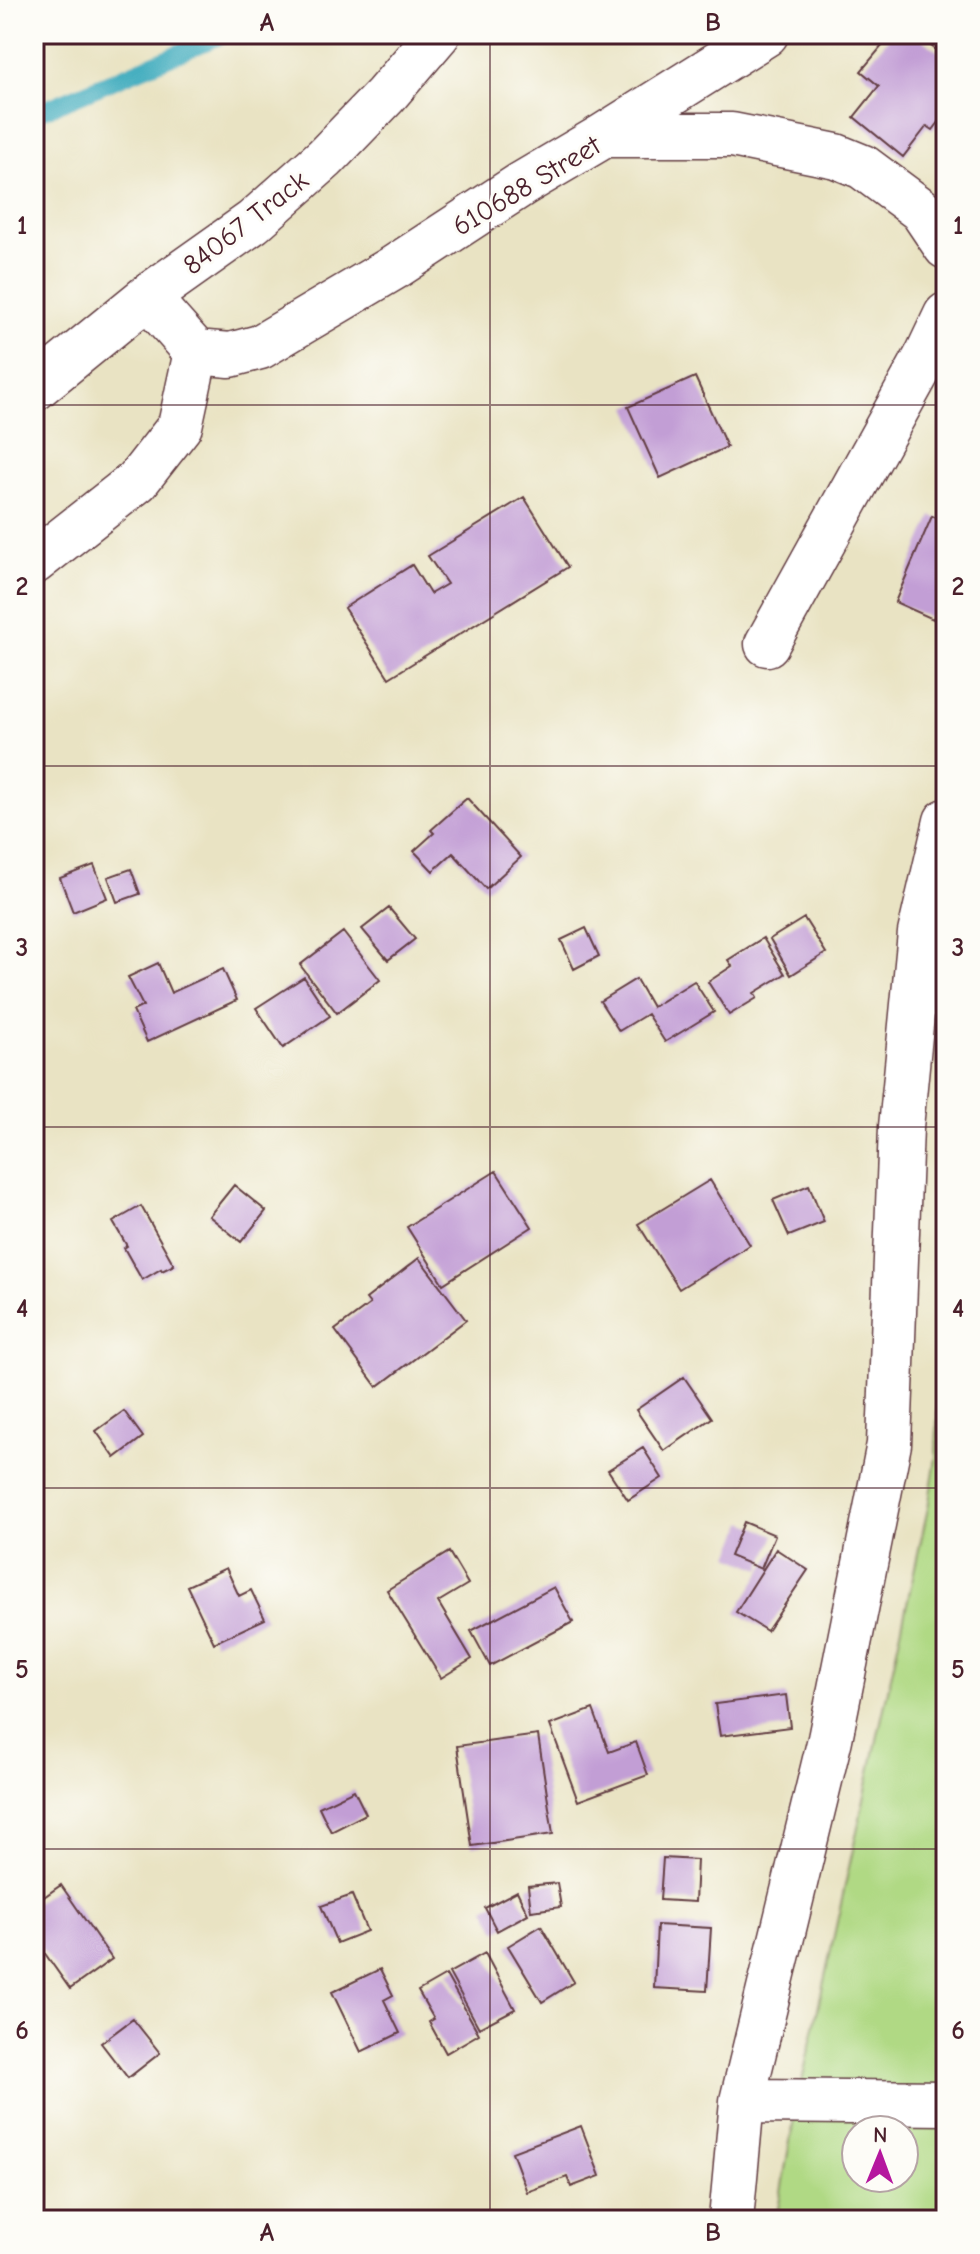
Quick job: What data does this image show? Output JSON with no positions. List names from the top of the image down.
{
  "streets": {
    "street": ["610688 Street", "84067 Track"]
  },
  "north": "top",
  "grid": {
    "columns": ["A", "B"],
    "rows": [
      "1",
      "2",
      "3",
      "4",
      "5",
      "6"
    ]
  }
}
